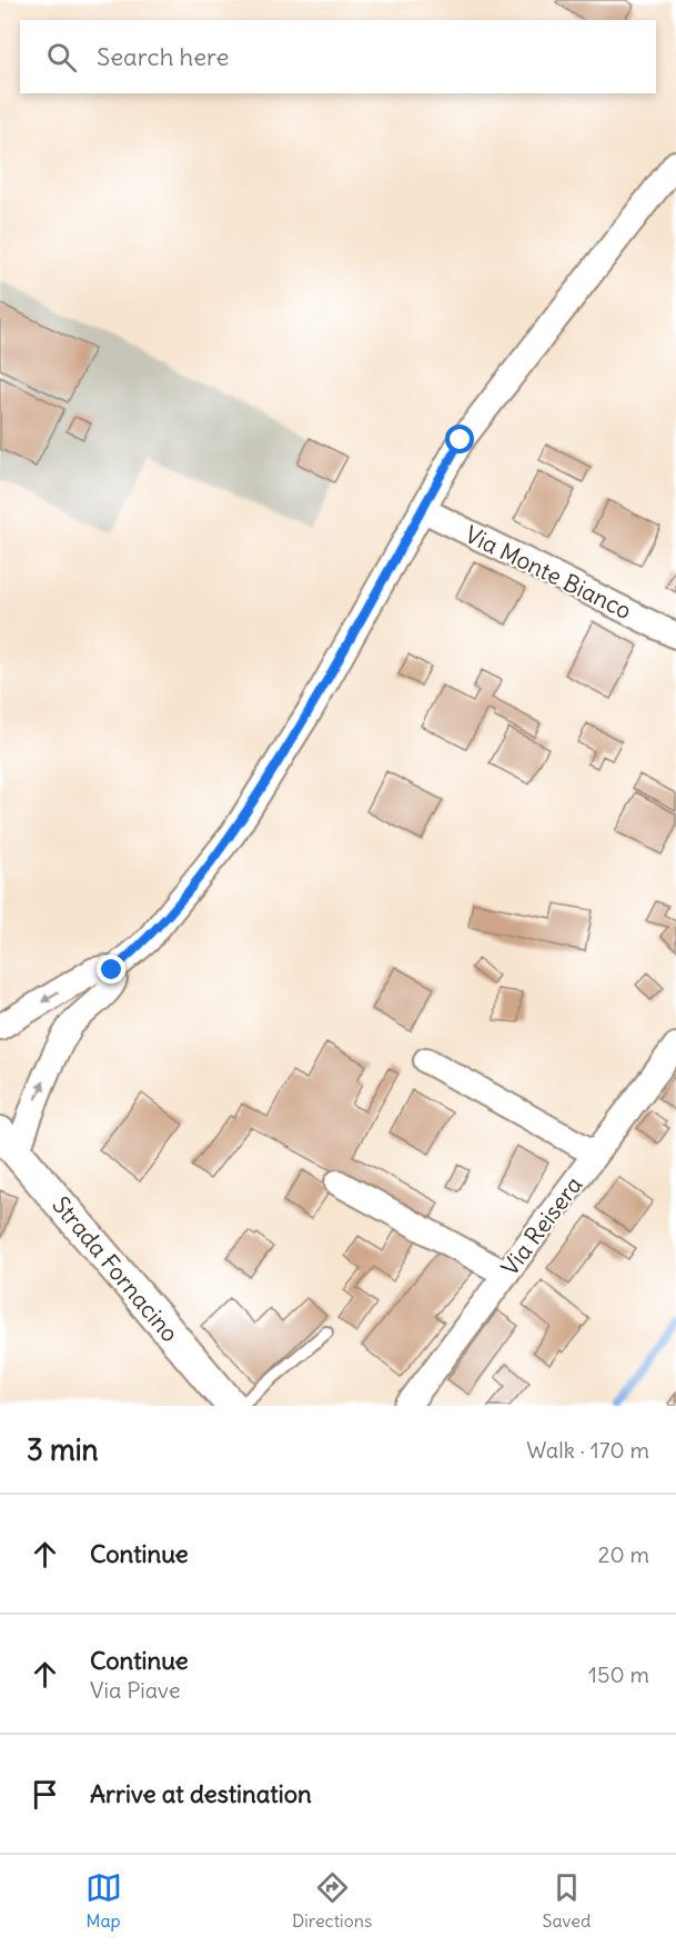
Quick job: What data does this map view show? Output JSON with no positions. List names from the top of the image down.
{
  "streets": {
    "street": ["Via Monte Bianco", "Via Reisera", "Strada Fornacino"]
  },
  "page": {
    "search": "Search here",
    "heading": ["3 min", "Walk · 170 m"],
    "list": [
      ["Continue", "20 m"],
      ["Continue", "Via Piave", "150 m"],
      "Arrive at destination"
    ],
    "nav": ["Map", "Directions", "Saved"]
  }
}
